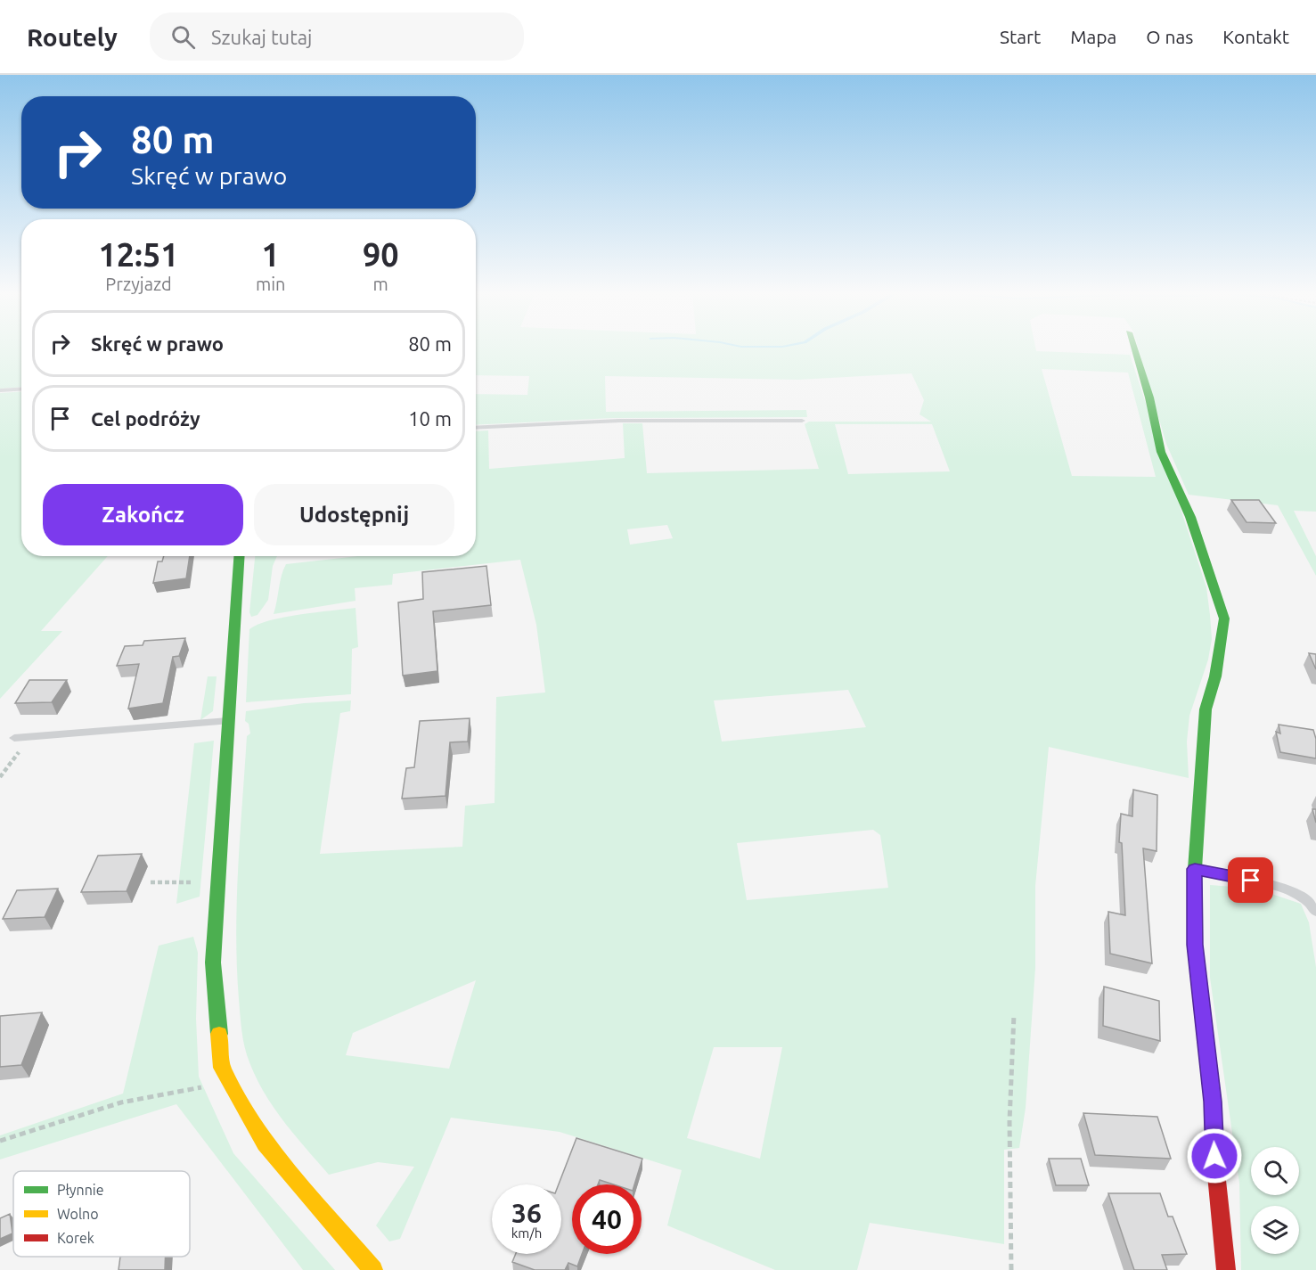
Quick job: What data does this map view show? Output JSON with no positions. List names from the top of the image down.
{
  "legend": ["Płynnie", "Wolno", "Korek"],
  "page": {
    "header": "Routely",
    "search": "Szukaj tutaj",
    "nav": [
      "Start",
      "Mapa",
      "O nas",
      "Kontakt"
    ],
    "turn": ["80 m", "Skręć w prawo"],
    "eta": [
      "12:51",
      "Przyjazd",
      "1",
      "min",
      "90",
      "m"
    ],
    "list": [
      {
        "name": "Skręć w prawo",
        "value": "80 m"
      },
      {
        "name": "Cel podróży",
        "value": "10 m"
      }
    ],
    "buttons": ["Zakończ", "Udostępnij"],
    "speed": "36 km/h",
    "limit": "40"
  }
}
